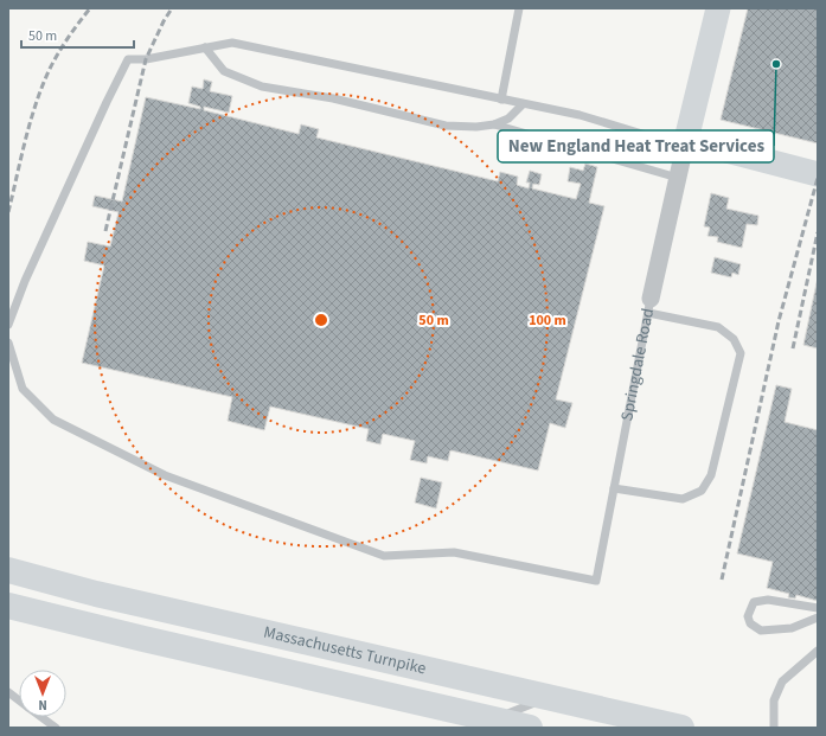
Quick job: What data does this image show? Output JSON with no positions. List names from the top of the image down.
{
  "streets": {
    "highway": ["Massachusetts Turnpike"],
    "street": ["Springdale Road"]
  },
  "places": ["New England Heat Treat Services"],
  "scale_bar": "50 m",
  "north": "bottom",
  "rings": ["50 m", "100 m"]
}
